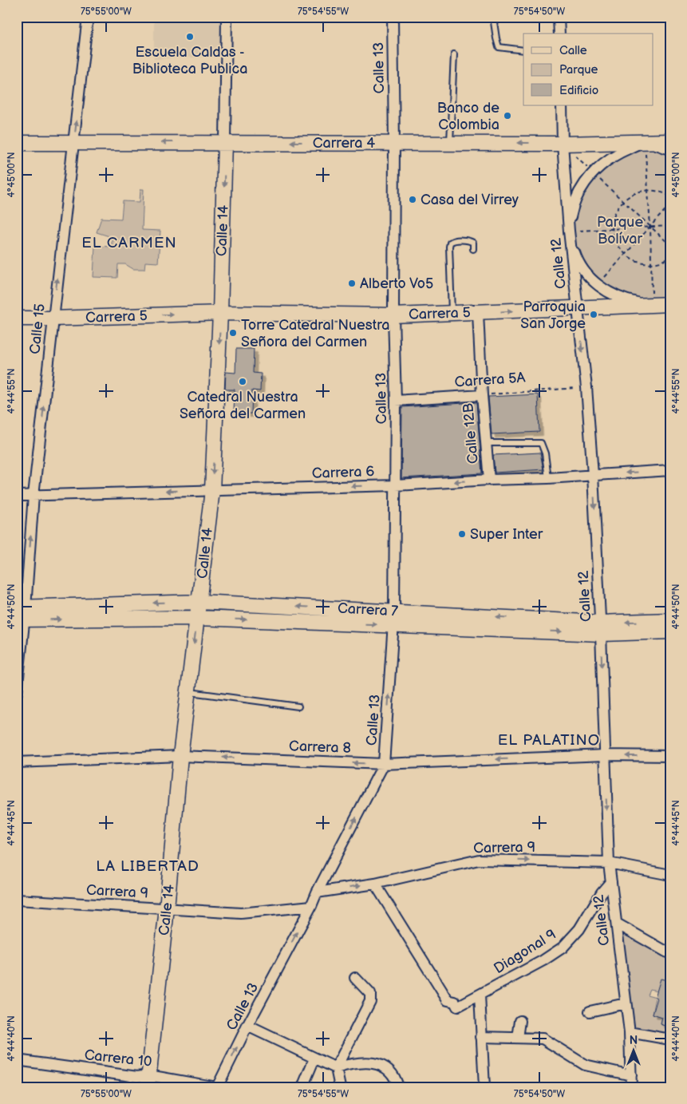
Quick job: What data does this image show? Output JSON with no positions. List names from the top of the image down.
{
  "streets": {
    "main road": [
      "Carrera 4",
      "Calle 14",
      "Carrera 5",
      "Carrera 7"
    ],
    "street": [
      "Calle 13",
      "Calle 12",
      "Calle 15",
      "Carrera 5A",
      "Calle 12B",
      "Carrera 6",
      "Carrera 8",
      "Carrera 9",
      "Diagonal 9",
      "Carrera 10"
    ]
  },
  "crossings": [
    ["Calle 13", "Carrera 4"],
    ["Calle 13", "Carrera 5"],
    ["Calle 13", "Carrera 5A"],
    ["Calle 13", "Carrera 6"],
    ["Calle 13", "Carrera 7"],
    ["Calle 13", "Carrera 8"],
    ["Calle 13", "Carrera 9"],
    ["Calle 13", "Carrera 10"],
    ["Carrera 4", "Calle 14"],
    ["Carrera 4", "Calle 12"],
    ["Carrera 4", "Calle 15"],
    ["Calle 14", "Carrera 5"],
    ["Calle 14", "Carrera 6"],
    ["Calle 14", "Carrera 7"],
    ["Calle 14", "Carrera 8"],
    ["Calle 14", "Carrera 9"],
    ["Calle 14", "Carrera 10"],
    ["Calle 12", "Carrera 5"],
    ["Calle 12", "Carrera 5A"],
    ["Calle 12", "Carrera 6"],
    ["Calle 12", "Carrera 7"],
    ["Calle 12", "Carrera 8"],
    ["Calle 12", "Carrera 9"],
    ["Calle 12", "Diagonal 9"],
    ["Carrera 5", "Calle 15"],
    ["Carrera 5", "Calle 12B"],
    ["Calle 15", "Carrera 6"],
    ["Calle 15", "Carrera 7"],
    ["Carrera 5A", "Calle 12B"],
    ["Calle 12B", "Carrera 6"],
    ["Carrera 9", "Diagonal 9"]
  ],
  "one_way": [
    "Calle 13",
    "Carrera 4",
    "Calle 14",
    "Calle 12",
    "Carrera 5",
    "Calle 15",
    "Carrera 6",
    "Carrera 8",
    "Carrera 9"
  ],
  "districts": ["EL CARMEN", "EL PALATINO", "LA LIBERTAD"],
  "parks": ["Parque Bolívar"],
  "places": [
    "Escuela Caldas - Biblioteca Publica",
    "Banco de Colombia",
    "Casa del Virrey",
    "Alberto Vo5",
    "Parroquia San Jorge",
    "Torre Catedral Nuestra Señora del Carmen",
    "Catedral Nuestra Señora del Carmen",
    "Super Inter"
  ],
  "legend": ["Calle", "Parque", "Edificio"],
  "north": "top",
  "coordinates": [
    "75°55'00\"W",
    "75°54'55\"W",
    "75°54'50\"W",
    "4°45'00\"N",
    "4°44'55\"N",
    "4°44'50\"N",
    "4°44'45\"N",
    "4°44'40\"N"
  ]
}
